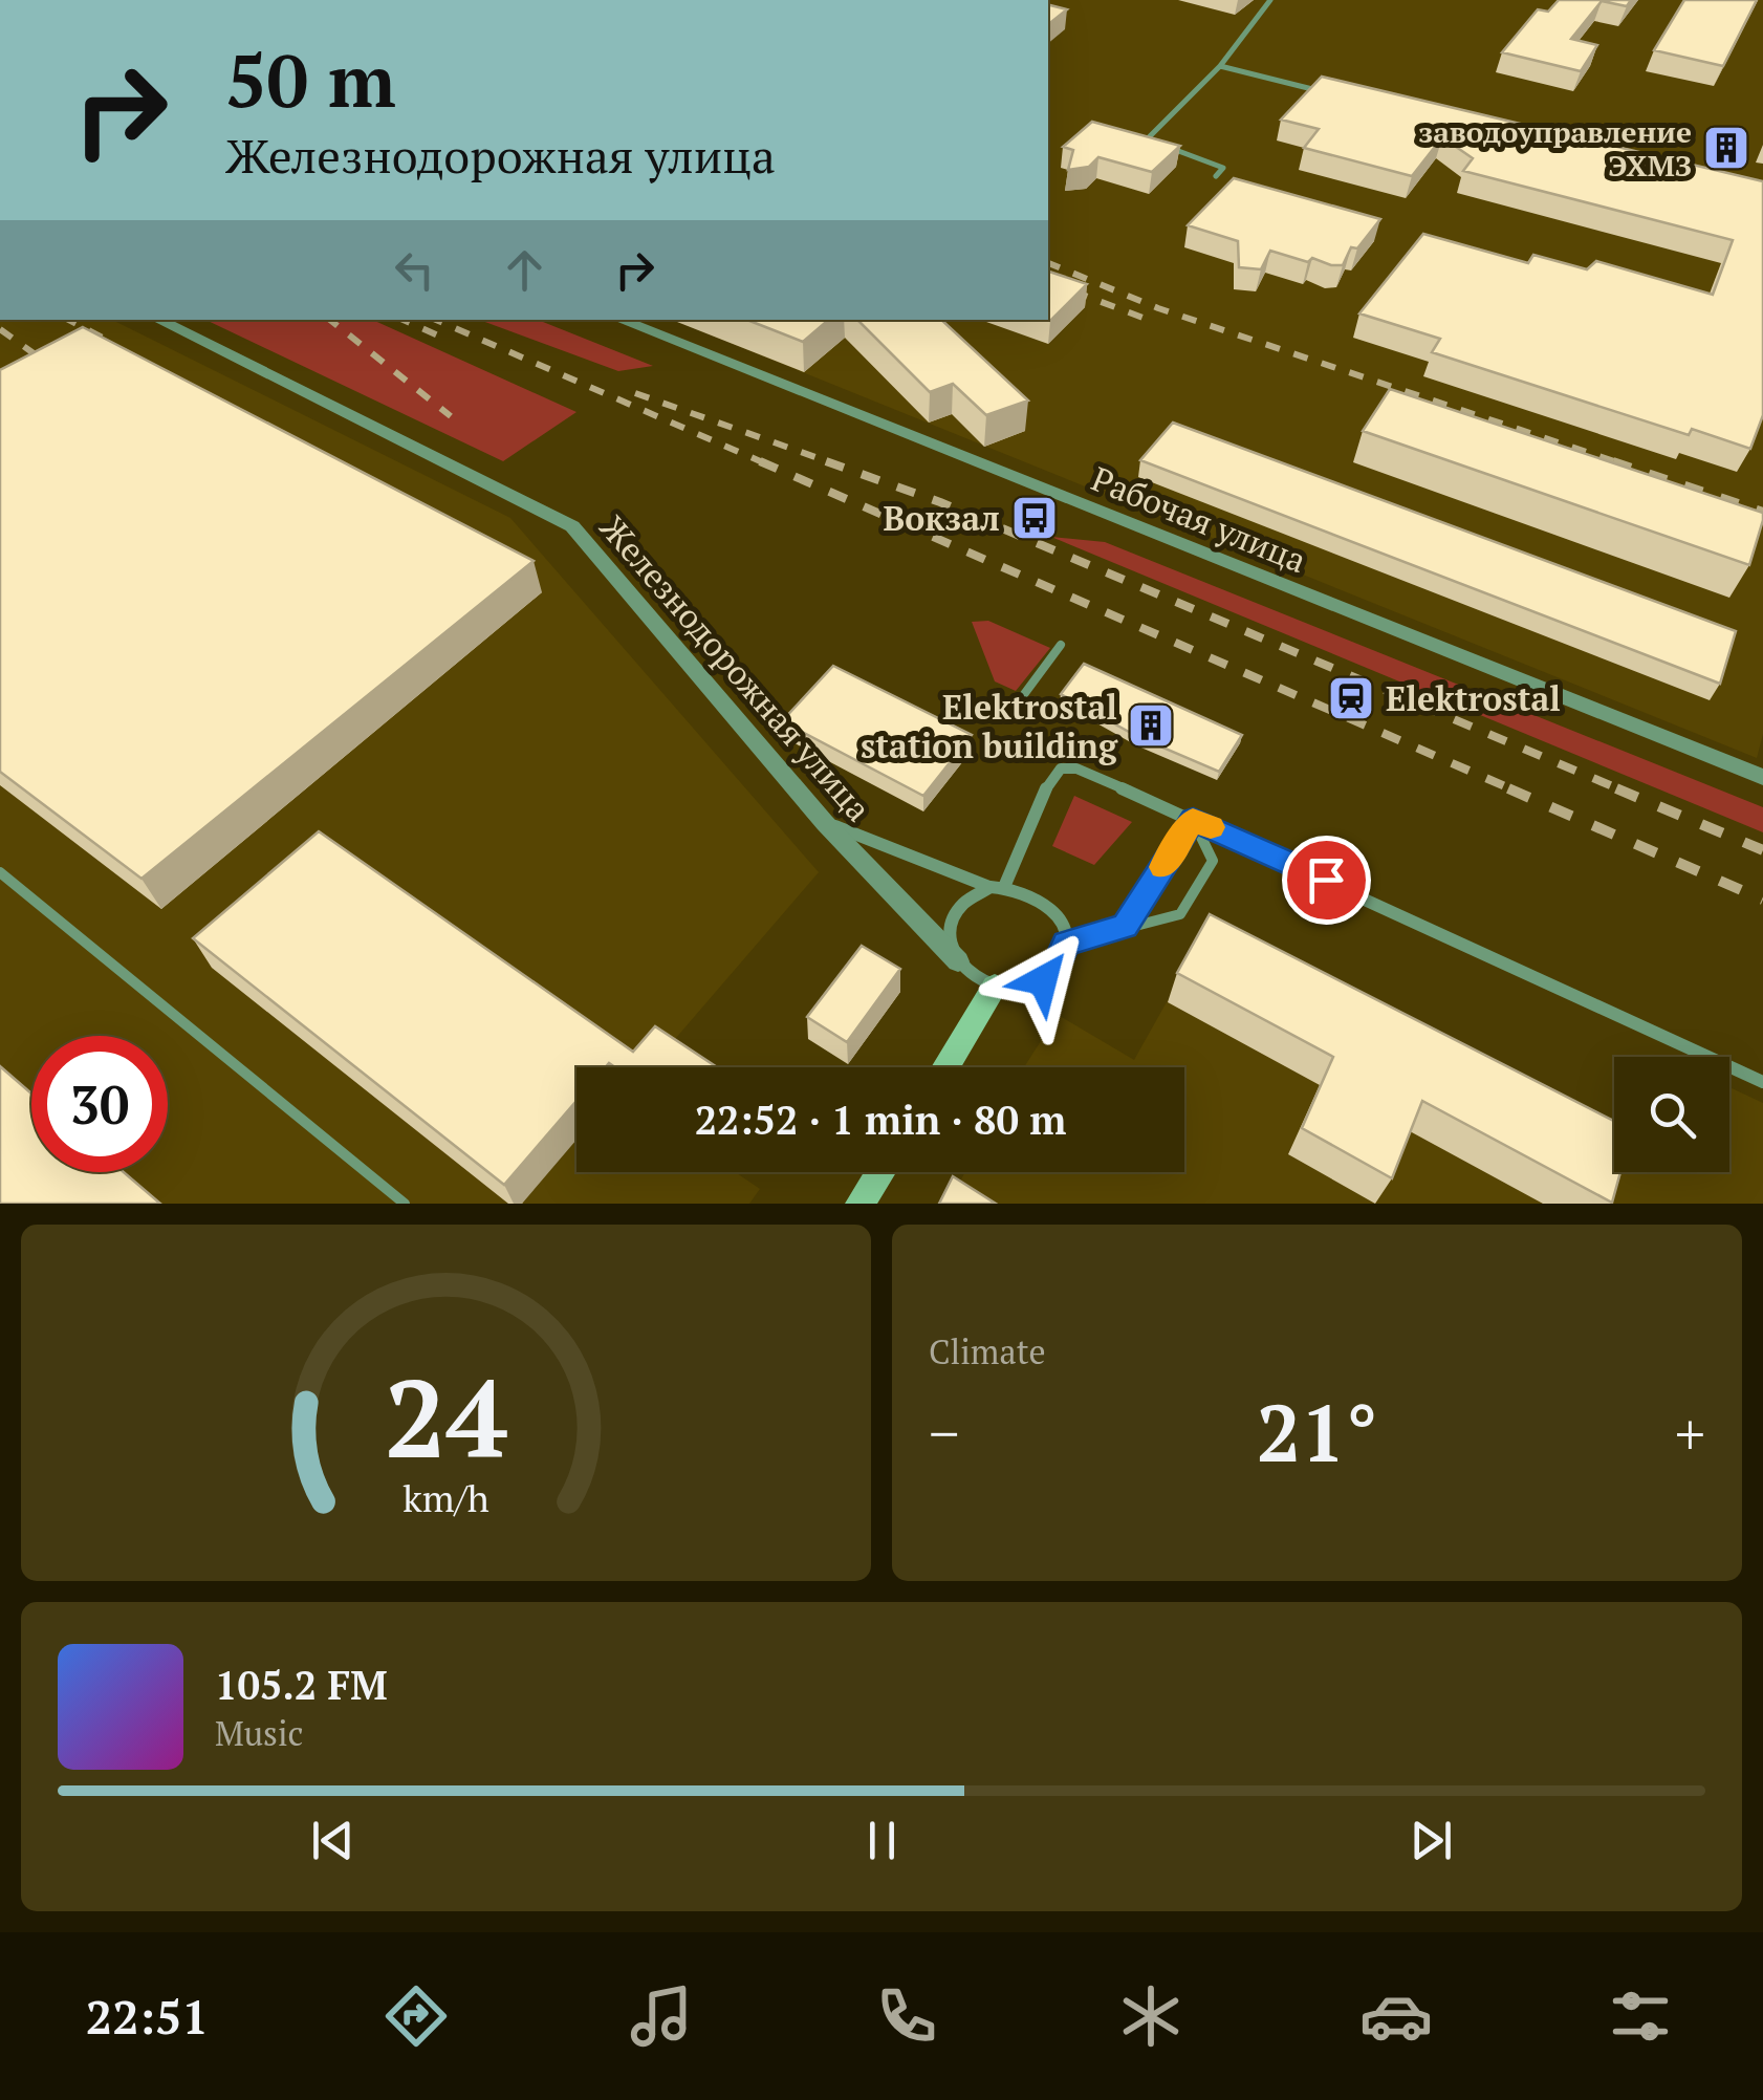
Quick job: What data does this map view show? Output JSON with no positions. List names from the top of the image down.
{
  "streets": {
    "street": ["Рабочая улица", "Железнодорожная улица"]
  },
  "places": {
    "building": ["заводоуправление ЭХМЗ", "Elektrostal station building"],
    "bus stop": ["Вокзал"],
    "station": ["Elektrostal"]
  },
  "page": {
    "turn": ["50 m", "Железнодорожная улица"],
    "limit": "30",
    "trip": "22:52 · 1 min · 80 m",
    "tile": "Climate",
    "heat": ["−", "21°", "+"],
    "song": ["105.2 FM", "Music"],
    "tabs": "22:51",
    "gauge": ["24", "km/h"]
  }
}
